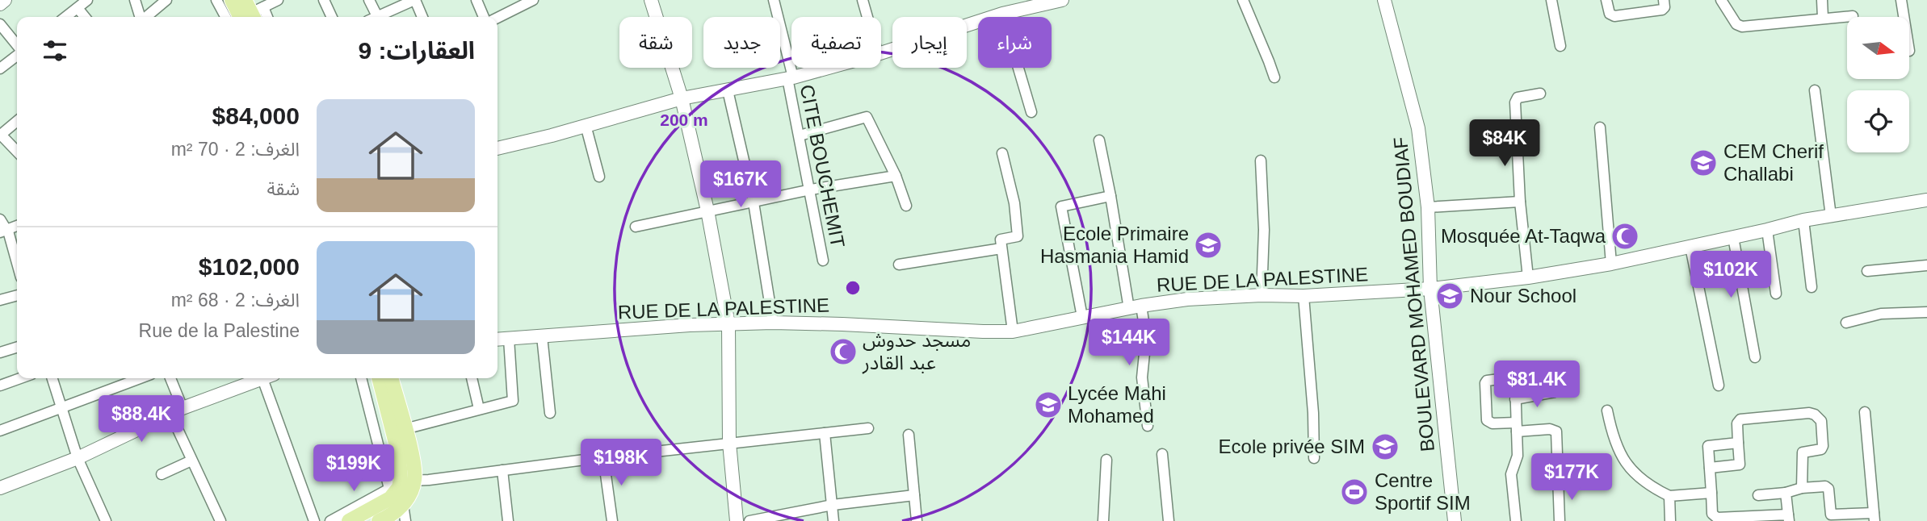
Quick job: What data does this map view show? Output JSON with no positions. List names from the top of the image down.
{
  "streets": {
    "street": ["CITE BOUCHEMIT", "RUE DE LA PALESTINE", "BOULEVARD MOHAMED BOUDIAF"]
  },
  "crossings": [
    ["RUE DE LA PALESTINE", "BOULEVARD MOHAMED BOUDIAF"]
  ],
  "places": {
    "school or university": [
      "CEM Cherif Challabi",
      "Ecole Primaire Hasmania Hamid",
      "Nour School",
      "Lycée Mahi Mohamed",
      "Ecole privée SIM"
    ],
    "mosque": ["Mosquée At-Taqwa", "مسجد حدوش عبد القادر"],
    "sports": ["Centre Sportif SIM"]
  },
  "north": "right",
  "page": {
    "chip": [
      "شراء",
      "إيجار",
      "تصفية",
      "جديد",
      "شقة"
    ],
    "heading": "العقارات: 9",
    "list": [
      {
        "name": "$84,000",
        "note": "الغرف: 2 · 70 m² · شقة"
      },
      {
        "name": "$102,000",
        "note": "الغرف: 2 · 68 m² · Rue de la Palestine"
      }
    ],
    "price": [
      "$84K",
      "$167K",
      "$102K",
      "$144K",
      "$81.4K",
      "$88.4K",
      "$198K",
      "$199K",
      "$177K"
    ]
  },
  "rings": ["200 m"]
}
